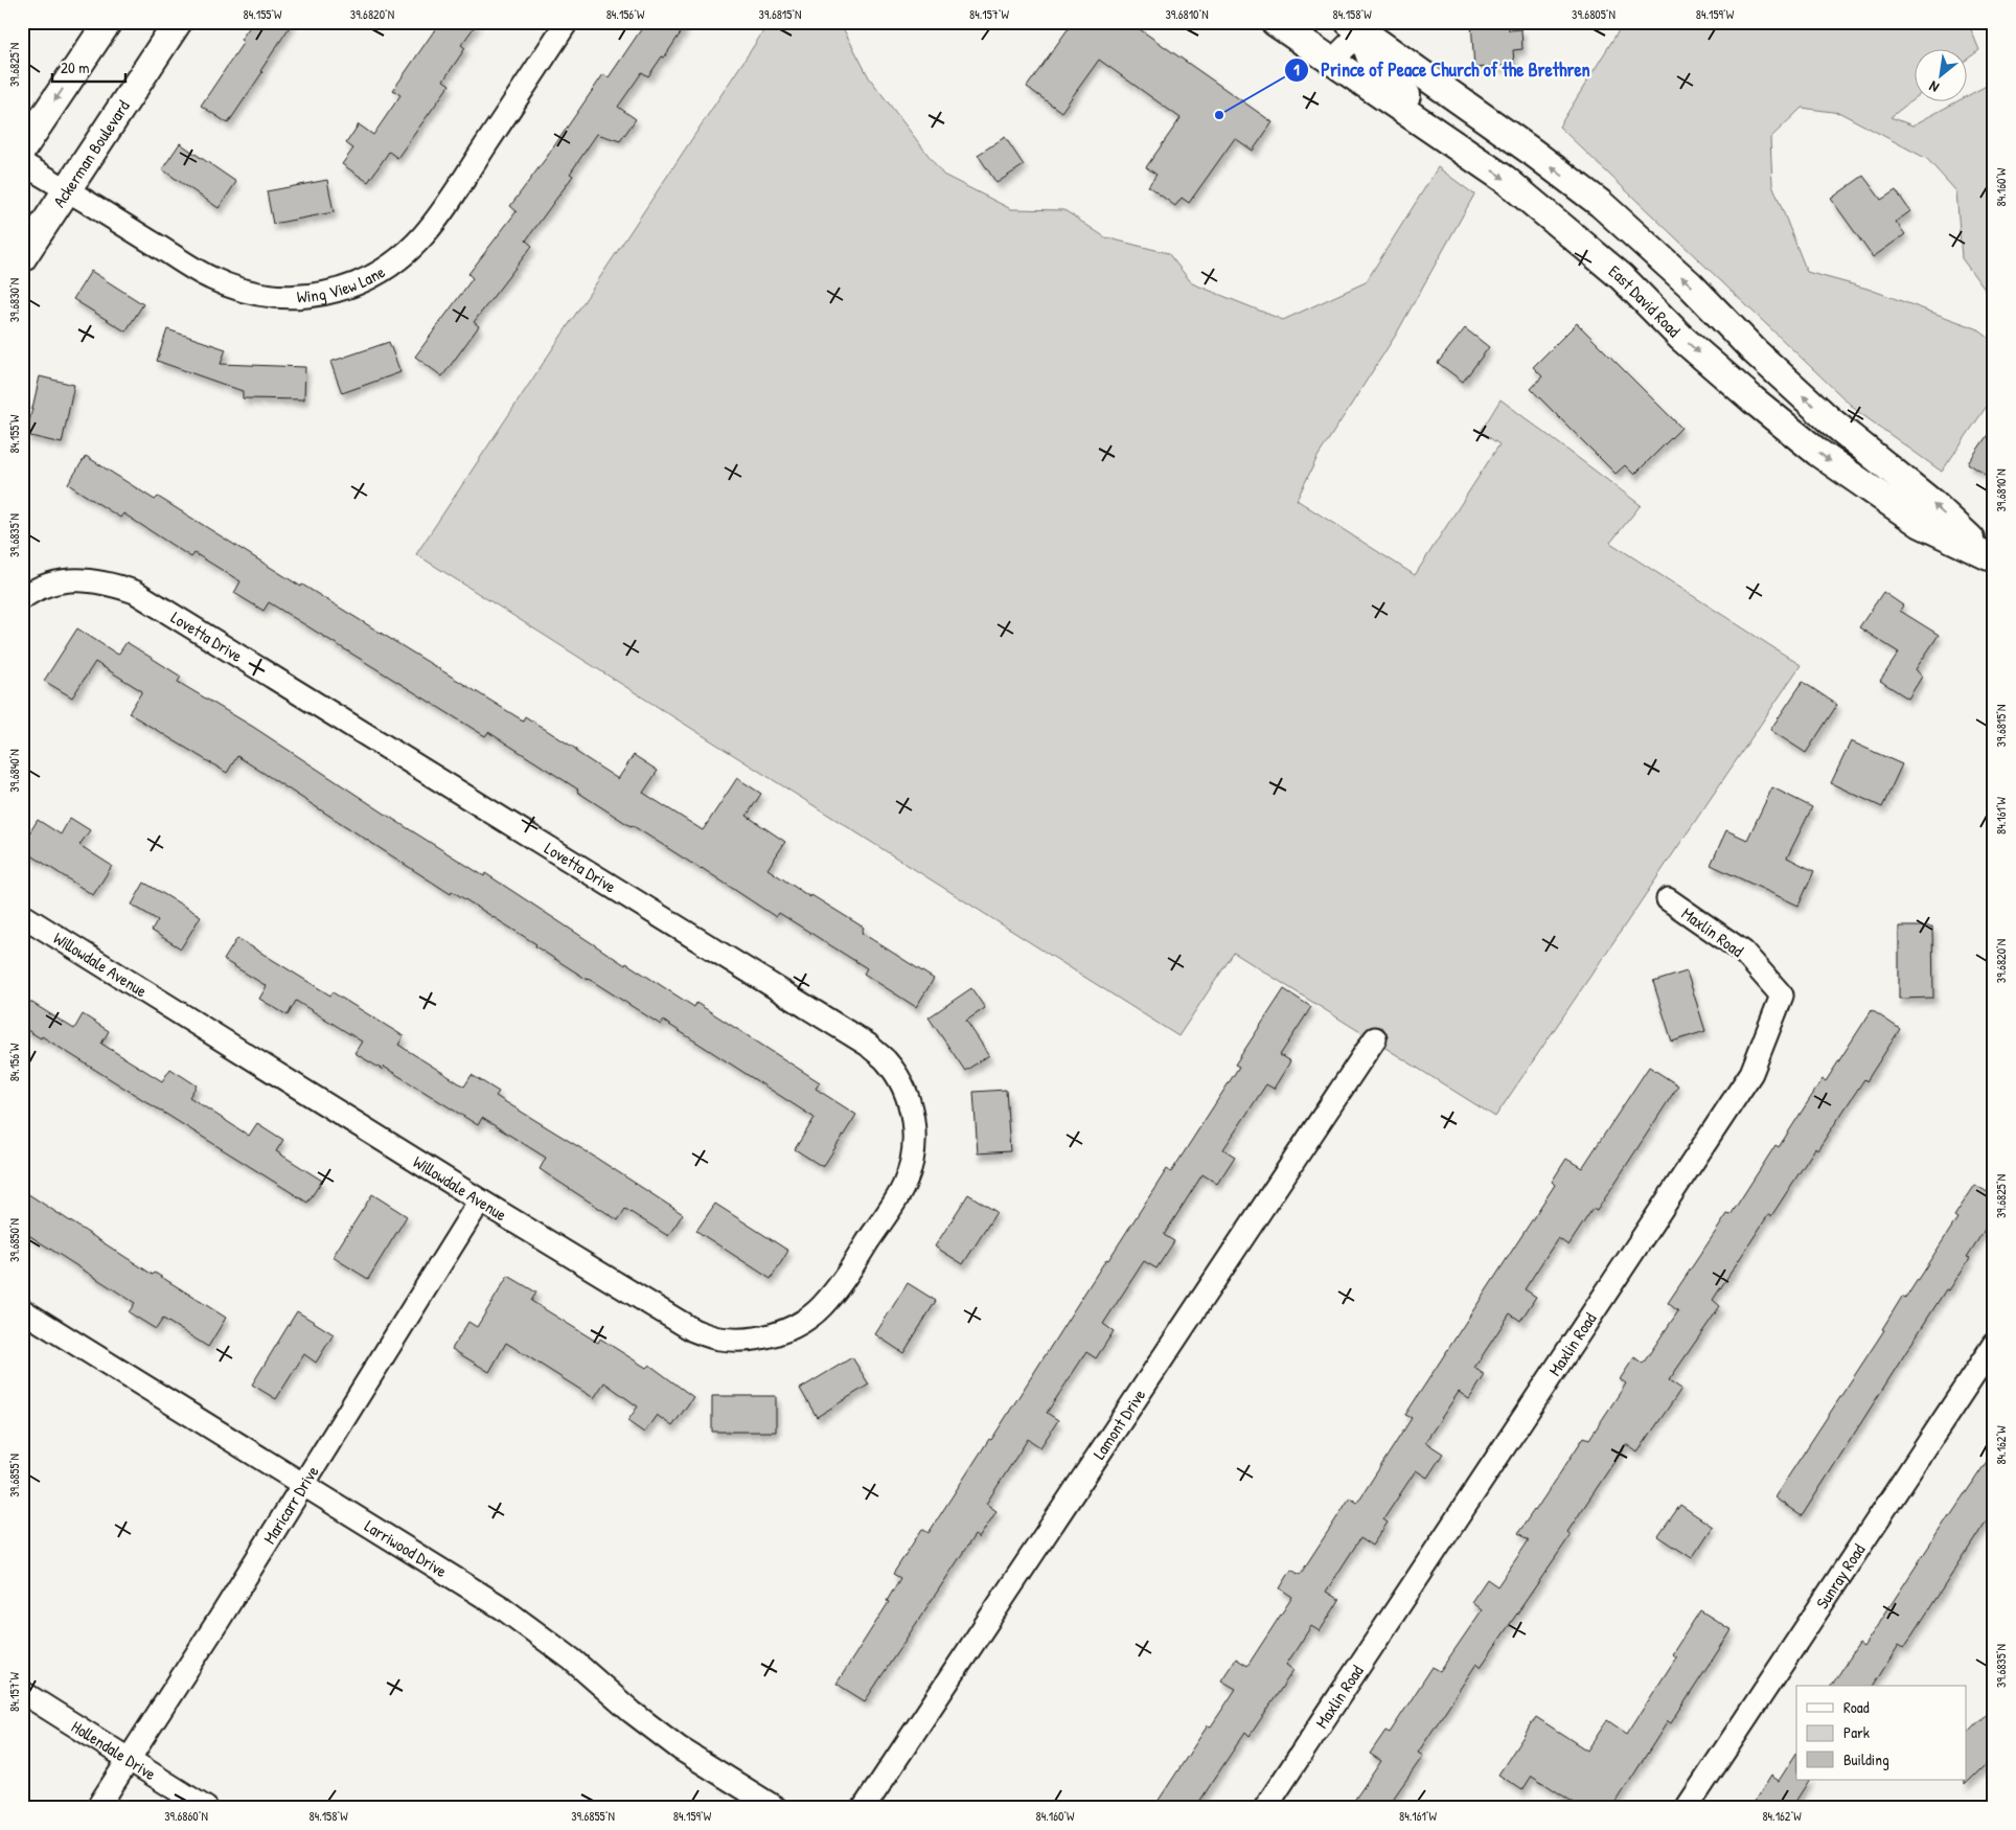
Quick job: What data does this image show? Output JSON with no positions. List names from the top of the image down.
{
  "streets": {
    "street": [
      "Ackerman Boulevard",
      "Wing View Lane",
      "East David Road",
      "Lovetta Drive",
      "Maxlin Road",
      "Willowdale Avenue",
      "Lamont Drive",
      "Maricarr Drive",
      "Larriwood Drive",
      "Sunray Road",
      "Hollendale Drive"
    ]
  },
  "crossings": [
    ["Ackerman Boulevard", "Wing View Lane"],
    ["Lovetta Drive", "Willowdale Avenue"],
    ["Willowdale Avenue", "Maricarr Drive"],
    ["Maricarr Drive", "Larriwood Drive"],
    ["Maricarr Drive", "Hollendale Drive"]
  ],
  "places": ["Prince of Peace Church of the Brethren"],
  "legend": ["Road", "Park", "Building"],
  "scale_bar": "20 m",
  "north": "bottom left",
  "coordinates": [
    "84.155°W",
    "39.6820°N",
    "84.156°W",
    "39.6815°N",
    "84.157°W",
    "39.6810°N",
    "84.158°W",
    "39.6805°N",
    "84.159°W",
    "39.6825°N",
    "84.160°W",
    "39.6830°N",
    "39.6835°N",
    "39.6840°N",
    "84.161°W",
    "39.6850°N",
    "84.162°W",
    "39.6855°N",
    "39.6860°N"
  ]
}
